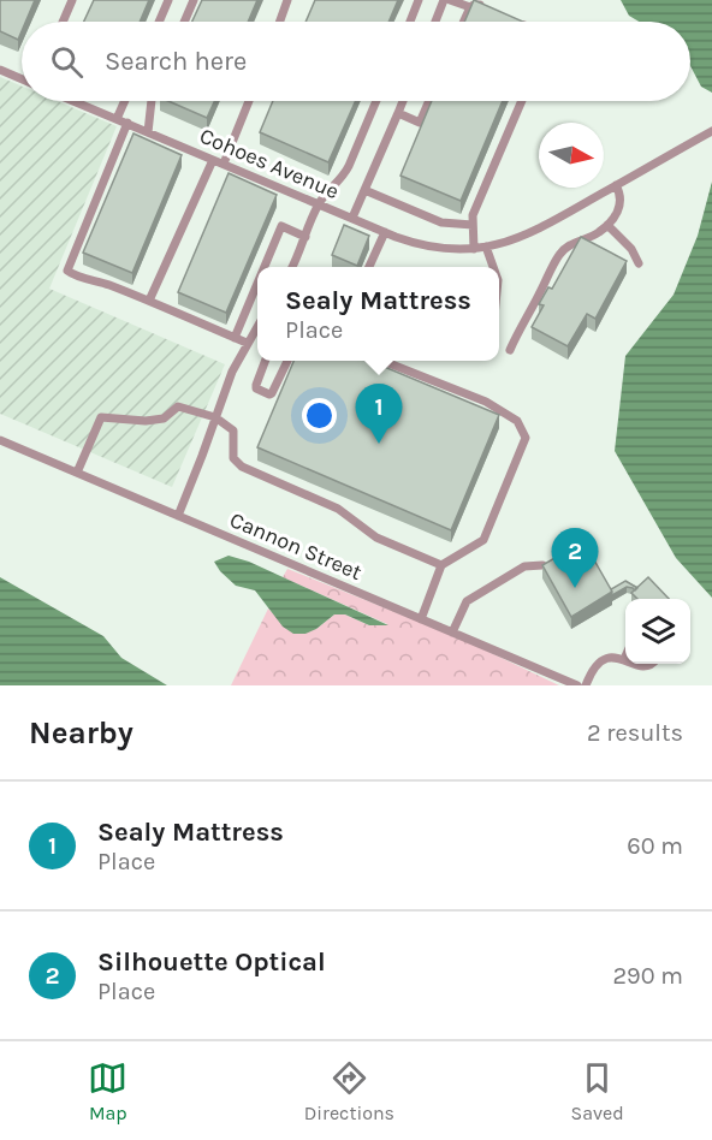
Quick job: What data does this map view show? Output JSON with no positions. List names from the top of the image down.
{
  "streets": {
    "street": ["Cohoes Avenue", "Cannon Street"]
  },
  "north": "right",
  "page": {
    "search": "Search here",
    "popup": ["Sealy Mattress", "Place"],
    "pins": ["1", "2"],
    "heading": ["Nearby", "2 results"],
    "list": [
      {
        "mark": "1",
        "name": "Sealy Mattress",
        "note": "Place",
        "value": "60 m"
      },
      {
        "mark": "2",
        "name": "Silhouette Optical",
        "note": "Place",
        "value": "290 m"
      }
    ],
    "nav": ["Map", "Directions", "Saved"]
  }
}
